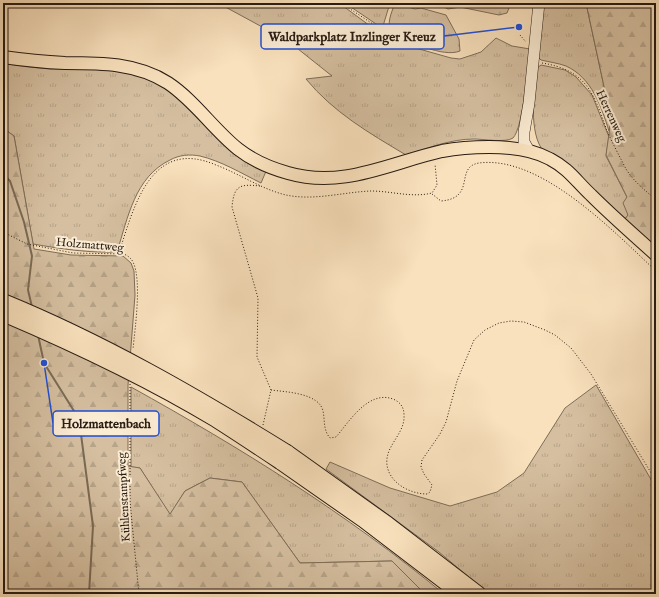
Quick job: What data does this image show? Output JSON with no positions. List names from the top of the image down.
{
  "streets": {
    "path": ["Herrenweg", "Holzmattweg", "Kühlenstampfweg"]
  },
  "places": ["Waldparkplatz Inzlinger Kreuz", "Holzmattenbach"]
}
